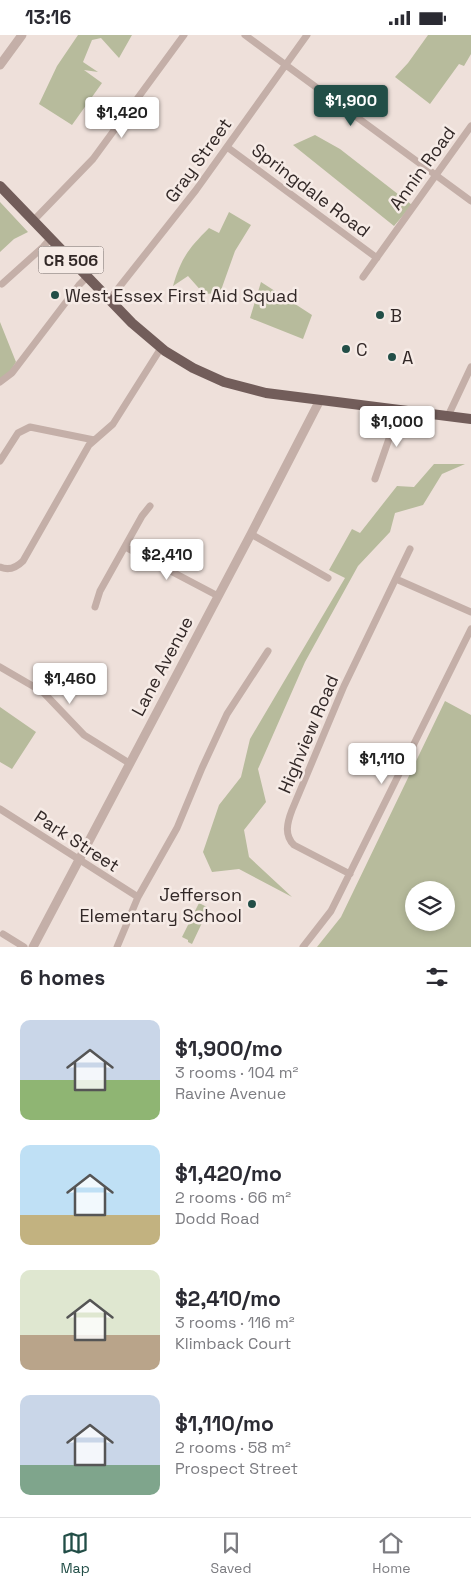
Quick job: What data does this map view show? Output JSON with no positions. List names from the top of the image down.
{
  "streets": {
    "main road": ["CR 506"],
    "street": [
      "Gray Street",
      "Annin Road",
      "Springdale Road",
      "Lane Avenue",
      "Highview Road",
      "Park Street"
    ]
  },
  "crossings": [
    ["Gray Street", "Springdale Road"],
    ["Gray Street", "CR 506"],
    ["Annin Road", "Springdale Road"],
    ["CR 506", "Lane Avenue"],
    ["Lane Avenue", "Park Street"]
  ],
  "places": [
    "West Essex First Aid Squad",
    "B",
    "C",
    "A",
    "Jefferson Elementary School"
  ],
  "page": {
    "status": "13:16",
    "price": [
      "$1,900",
      "$1,420",
      "$1,000",
      "$2,410",
      "$1,460",
      "$1,110"
    ],
    "heading": "6 homes",
    "list": [
      {
        "name": "$1,900/mo",
        "note": "3 rooms · 104 m² · Ravine Avenue"
      },
      {
        "name": "$1,420/mo",
        "note": "2 rooms · 66 m² · Dodd Road"
      },
      {
        "name": "$2,410/mo",
        "note": "3 rooms · 116 m² · Klimback Court"
      },
      {
        "name": "$1,110/mo",
        "note": "2 rooms · 58 m² · Prospect Street"
      }
    ],
    "tabs": ["Map", "Saved", "Home"]
  }
}
